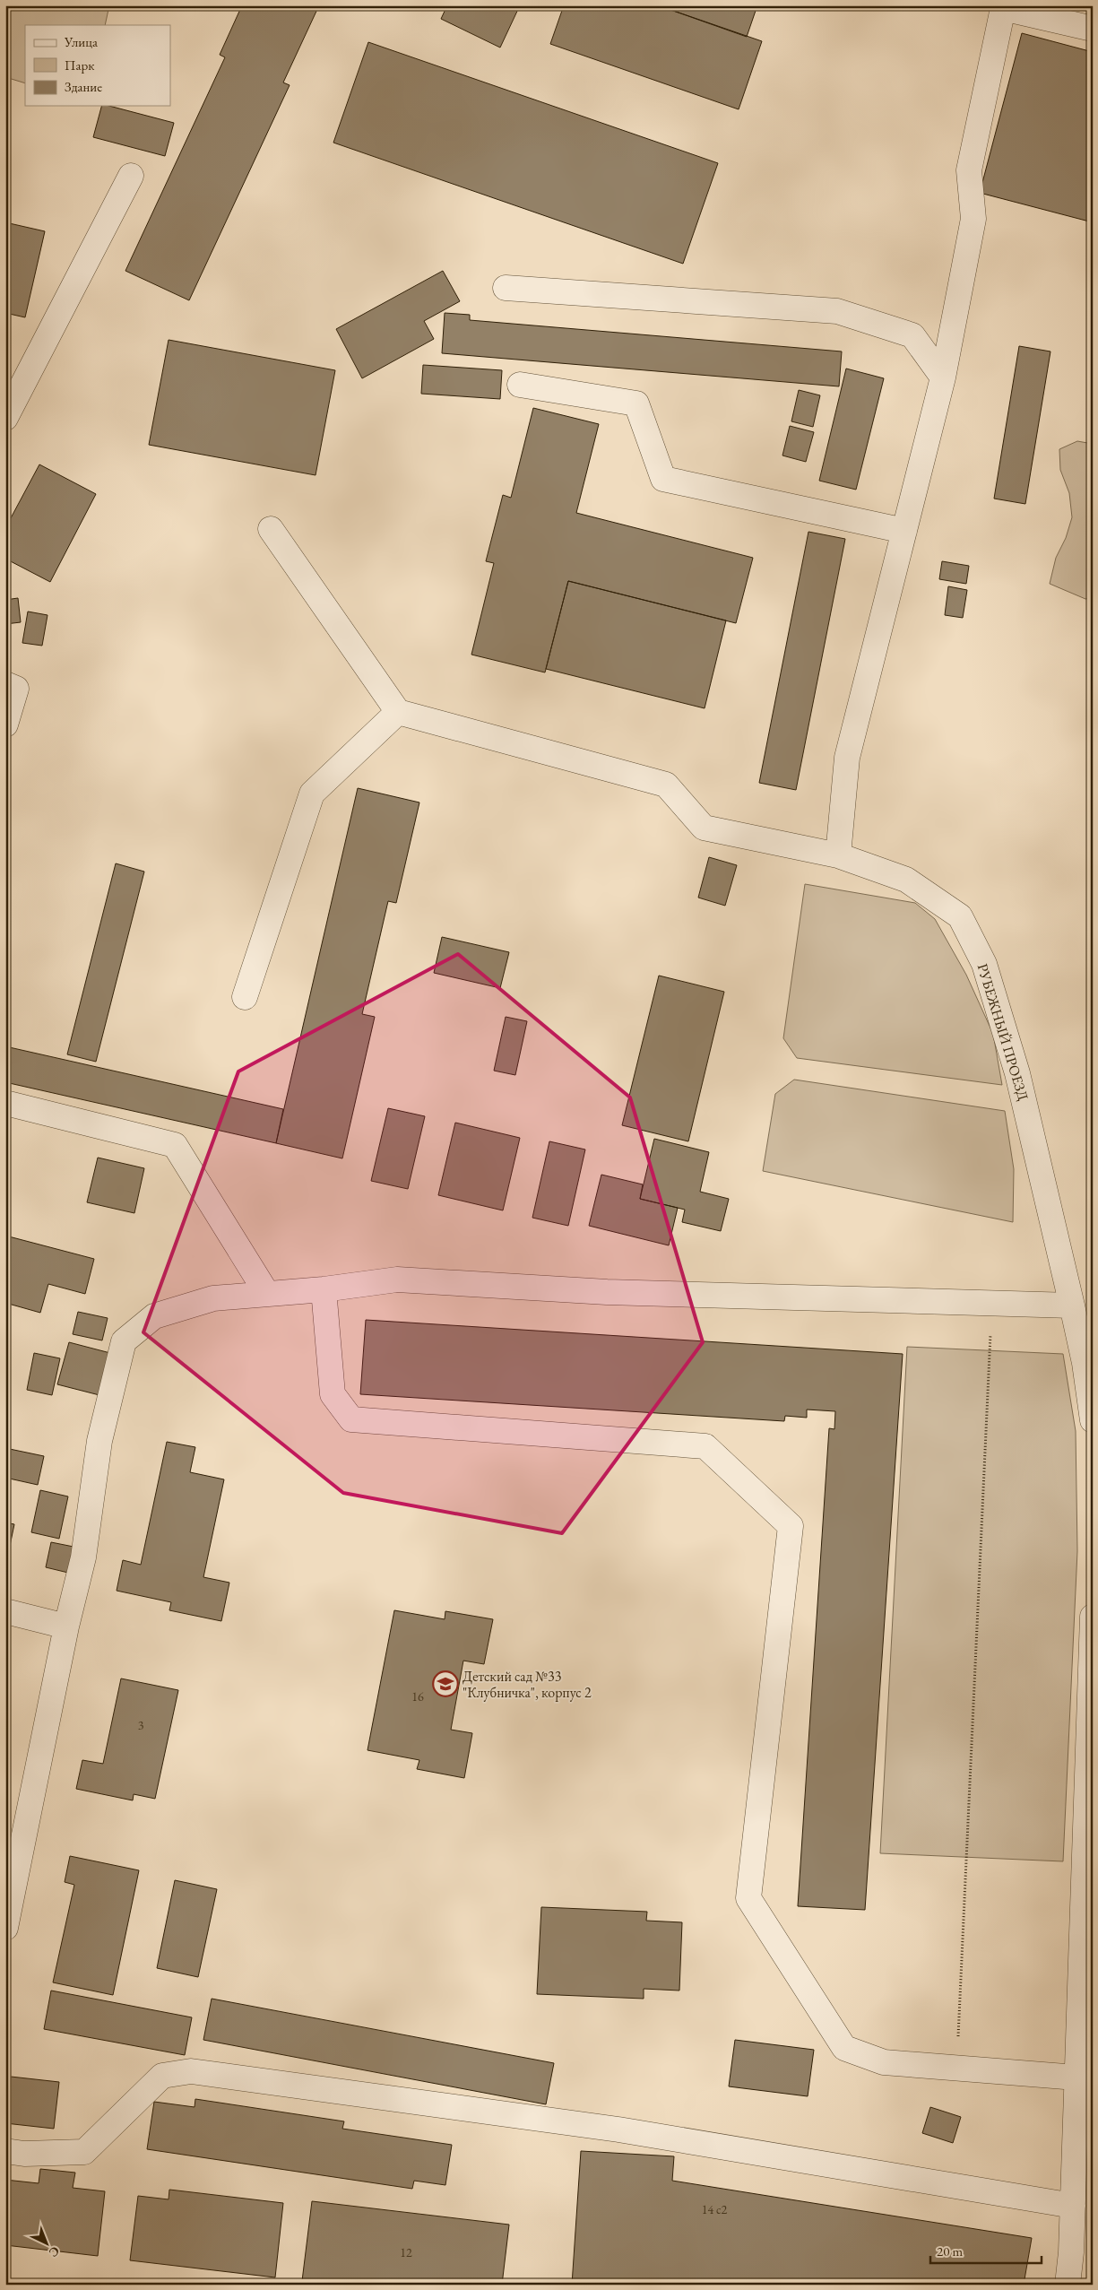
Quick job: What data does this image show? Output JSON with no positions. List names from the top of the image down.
{
  "streets": {
    "street": ["РУБЕЖНЫЙ ПРОЕЗД"]
  },
  "places": {
    "school or university": ["Детский сад №33 \"Клубничка\", корпус 2"]
  },
  "house_numbers": [
    "16",
    "3",
    "14 с2",
    "12"
  ],
  "legend": ["Улица", "Парк", "Здание"],
  "scale_bar": "20 m",
  "north": "bottom right"
}
